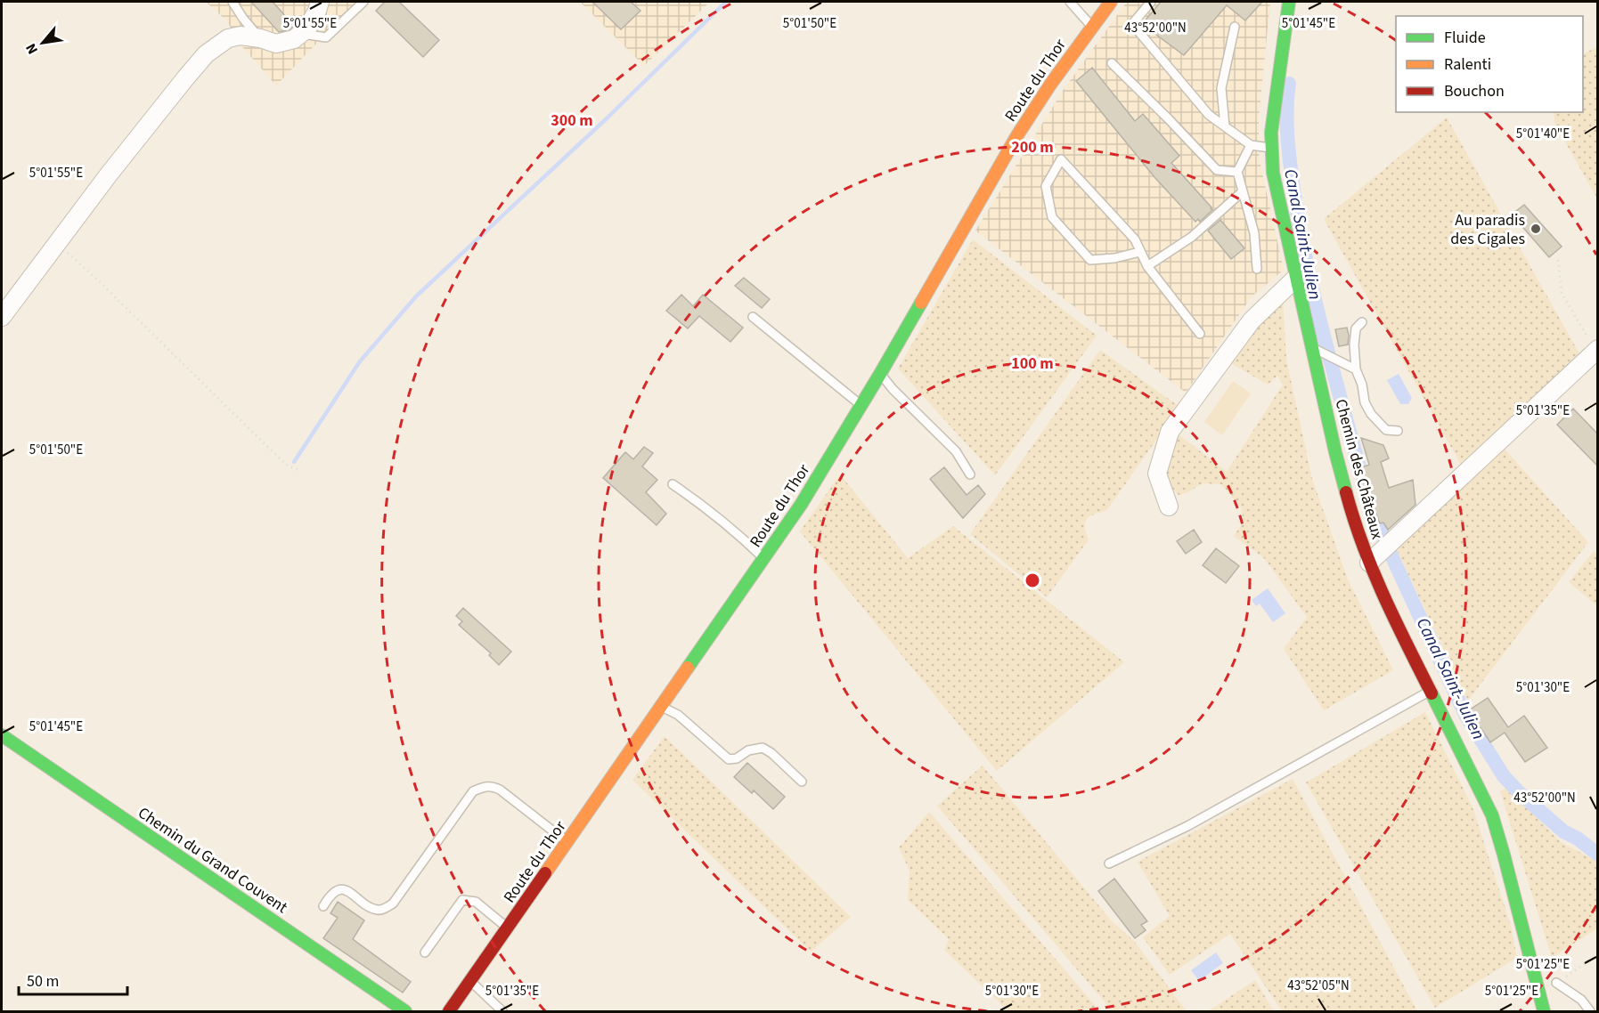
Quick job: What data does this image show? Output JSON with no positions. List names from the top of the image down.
{
  "streets": {
    "street": ["Route du Thor", "Chemin des Châteaux", "Chemin du Grand Couvent"]
  },
  "water": ["Canal Saint-Julien"],
  "places": ["Au paradis des Cigales"],
  "legend": ["Fluide", "Ralenti", "Bouchon"],
  "scale_bar": "50 m",
  "north": "bottom left",
  "coordinates": [
    "5°01'55\"E",
    "5°01'50\"E",
    "5°01'45\"E",
    "43°52'00\"N",
    "5°01'40\"E",
    "5°01'35\"E",
    "5°01'30\"E",
    "5°01'25\"E",
    "43°52'05\"N"
  ],
  "rings": ["300 m", "200 m", "100 m"]
}
